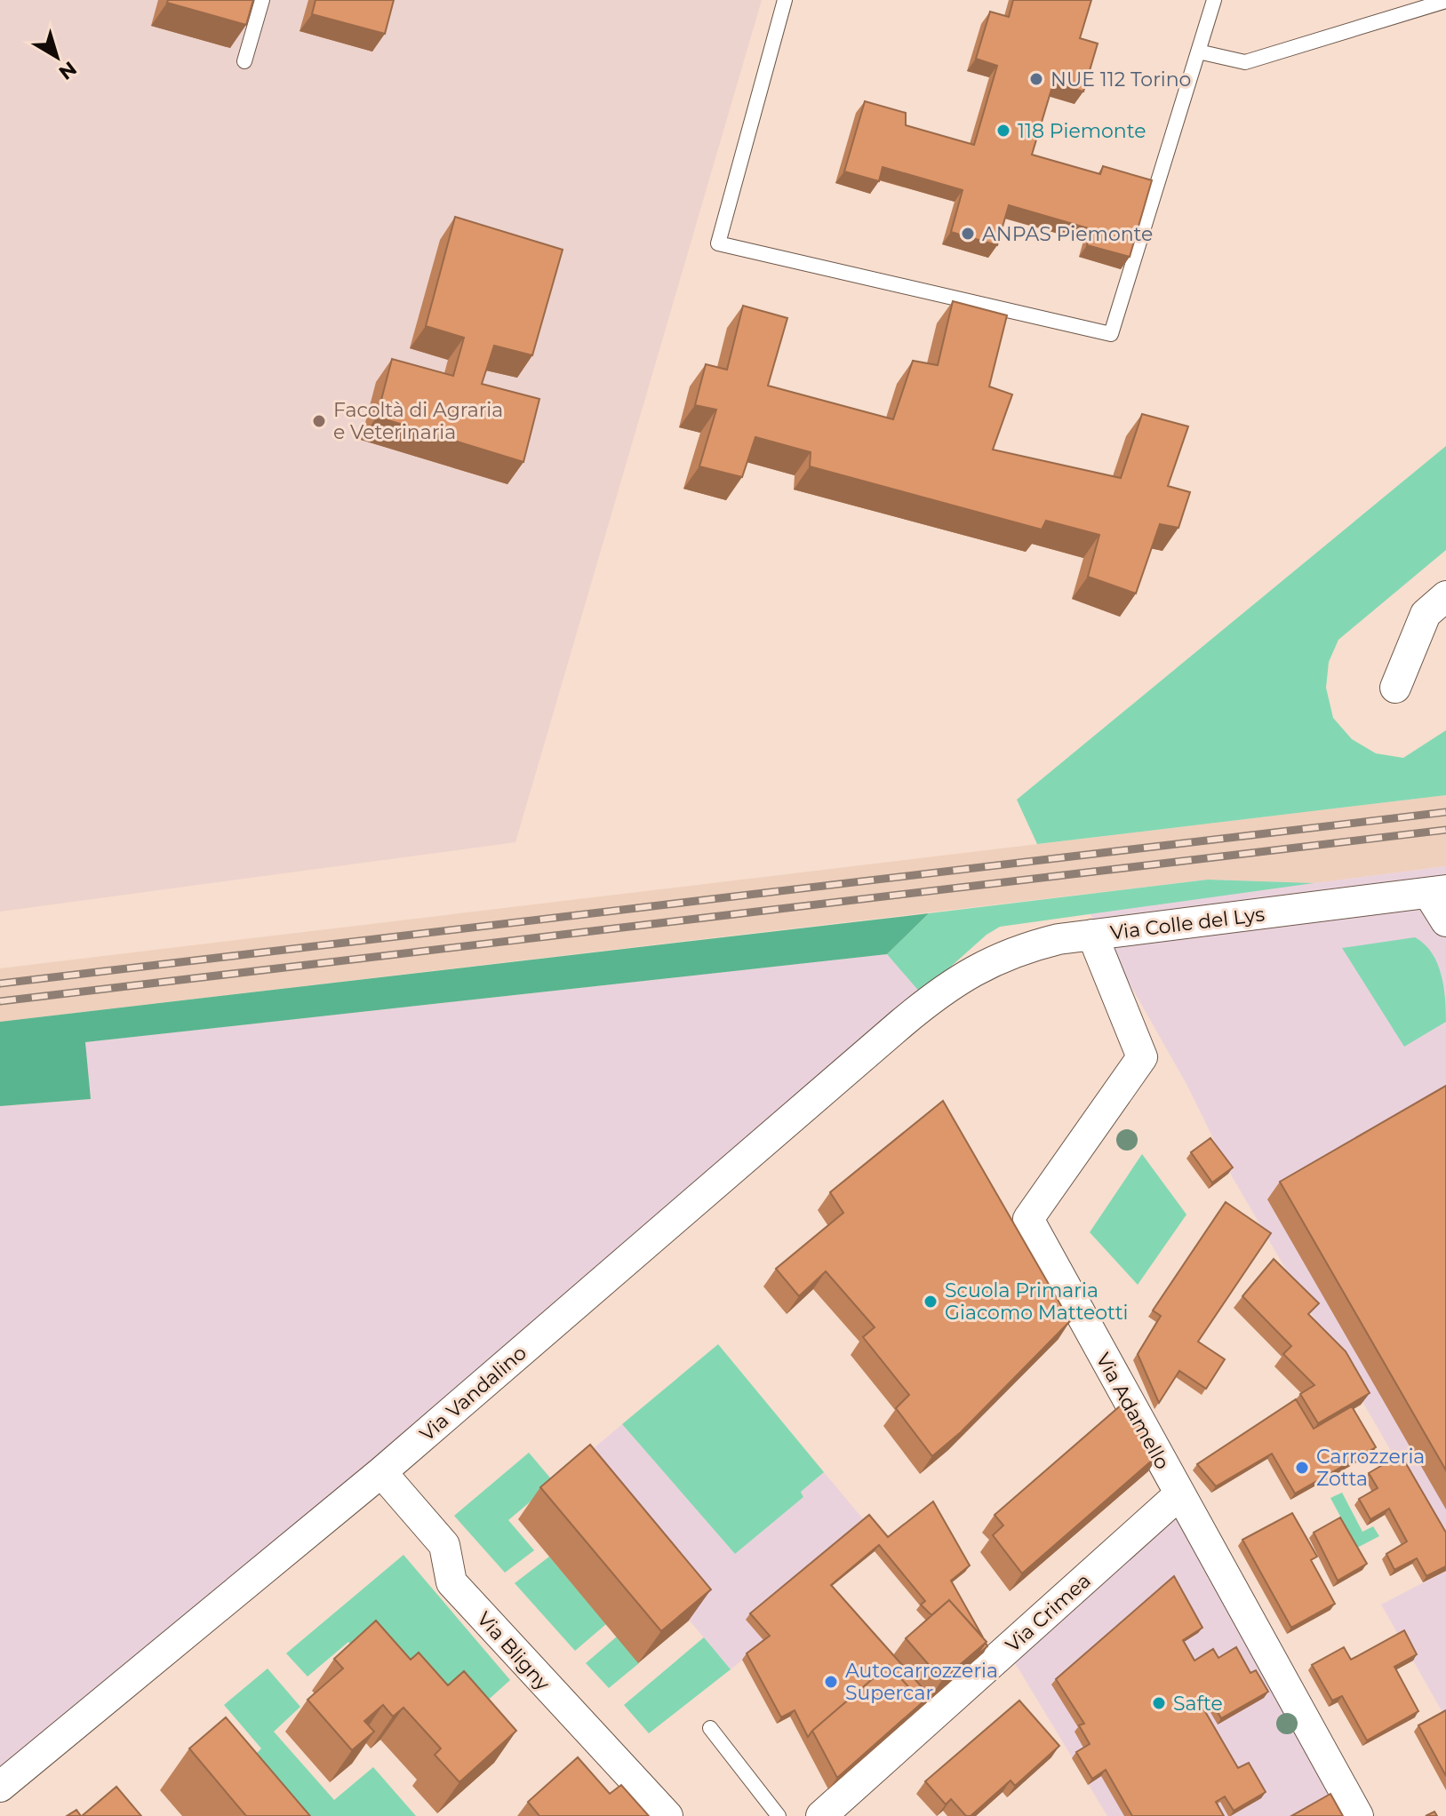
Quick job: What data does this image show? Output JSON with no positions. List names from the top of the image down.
{
  "streets": {
    "street": [
      "Via Colle del Lys",
      "Via Vandalino",
      "Via Adamello",
      "Via Crimea",
      "Via Bligny"
    ]
  },
  "crossings": [
    ["Via Colle del Lys", "Via Vandalino"],
    ["Via Colle del Lys", "Via Adamello"],
    ["Via Vandalino", "Via Bligny"],
    ["Via Adamello", "Via Crimea"]
  ],
  "places": [
    "NUE 112 Torino",
    "118 Piemonte",
    "ANPAS Piemonte",
    "Facoltà di Agraria e Veterinaria",
    "Scuola Primaria Giacomo Matteotti",
    "Carrozzeria Zotta",
    "Autocarrozzeria Supercar",
    "Safte"
  ],
  "north": "bottom right"
}
